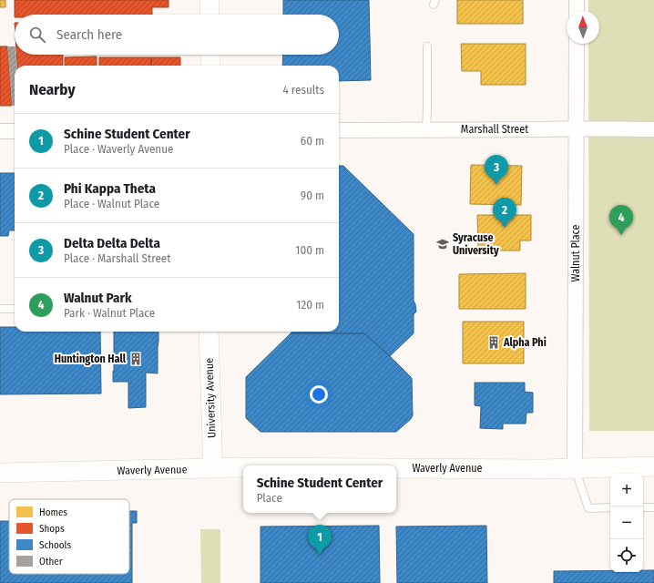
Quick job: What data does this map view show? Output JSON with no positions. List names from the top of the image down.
{
  "streets": {
    "street": [
      "Marshall Street",
      "Walnut Place",
      "University Avenue",
      "Waverly Avenue"
    ]
  },
  "crossings": [
    ["Marshall Street", "Walnut Place"],
    ["Walnut Place", "Waverly Avenue"],
    ["University Avenue", "Waverly Avenue"]
  ],
  "places": {
    "school or university": ["Syracuse University"],
    "building": ["Alpha Phi", "Huntington Hall"]
  },
  "legend": [
    "Homes",
    "Shops",
    "Schools",
    "Other"
  ],
  "north": "top",
  "page": {
    "search": "Search here",
    "heading": ["Nearby", "4 results"],
    "list": [
      {
        "mark": "1",
        "name": "Schine Student Center",
        "note": "Place · Waverly Avenue",
        "value": "60 m"
      },
      {
        "mark": "2",
        "name": "Phi Kappa Theta",
        "note": "Place · Walnut Place",
        "value": "90 m"
      },
      {
        "mark": "3",
        "name": "Delta Delta Delta",
        "note": "Place · Marshall Street",
        "value": "100 m"
      },
      {
        "mark": "4",
        "name": "Walnut Park",
        "note": "Park · Walnut Place",
        "value": "120 m"
      }
    ],
    "pins": [
      "3",
      "2",
      "4",
      "1"
    ],
    "popup": ["Schine Student Center", "Place"],
    "map_buttons": ["+", "−"]
  }
}
